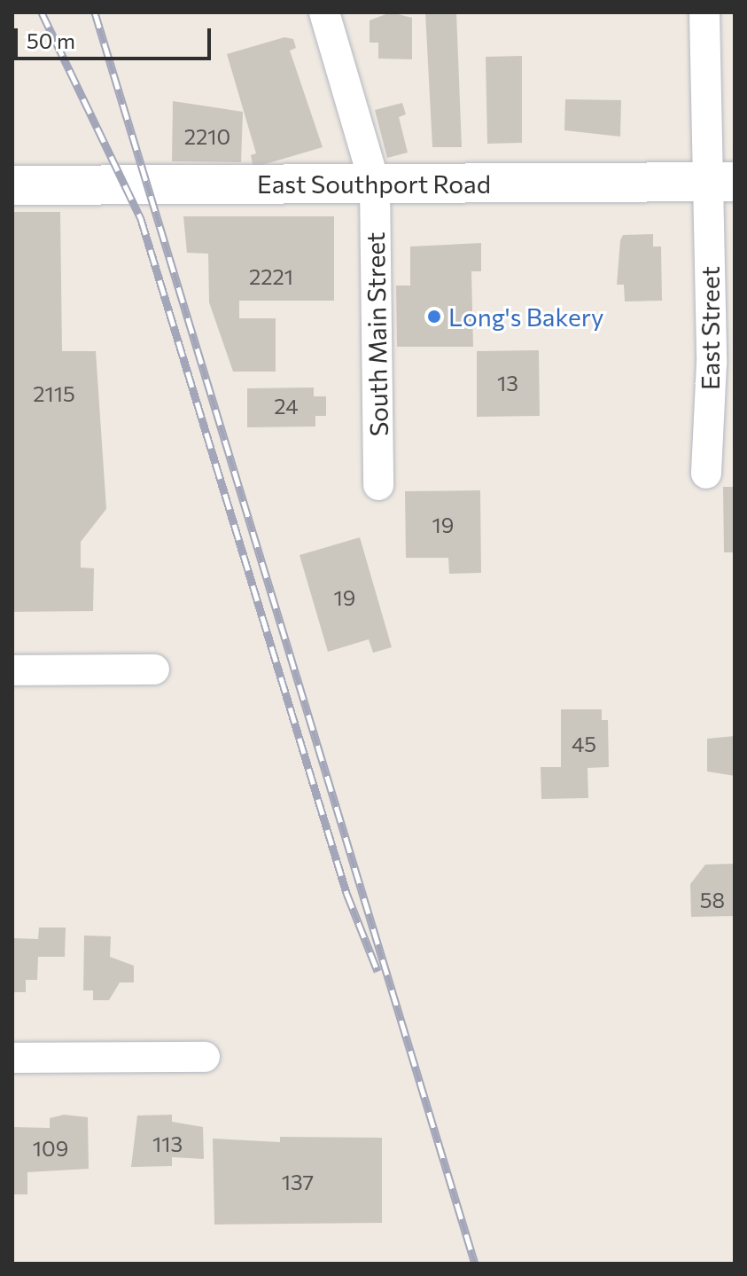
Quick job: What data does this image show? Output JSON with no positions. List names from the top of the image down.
{
  "streets": {
    "main road": ["East Southport Road"],
    "street": ["East Street", "South Main Street"]
  },
  "crossings": [
    ["East Southport Road", "East Street"],
    ["East Southport Road", "South Main Street"]
  ],
  "places": ["Long's Bakery"],
  "house_numbers": [
    "2210",
    "2221",
    "13",
    "2115",
    "24",
    "19",
    "19",
    "45",
    "58",
    "113",
    "109",
    "137"
  ],
  "scale_bar": "50 m"
}
